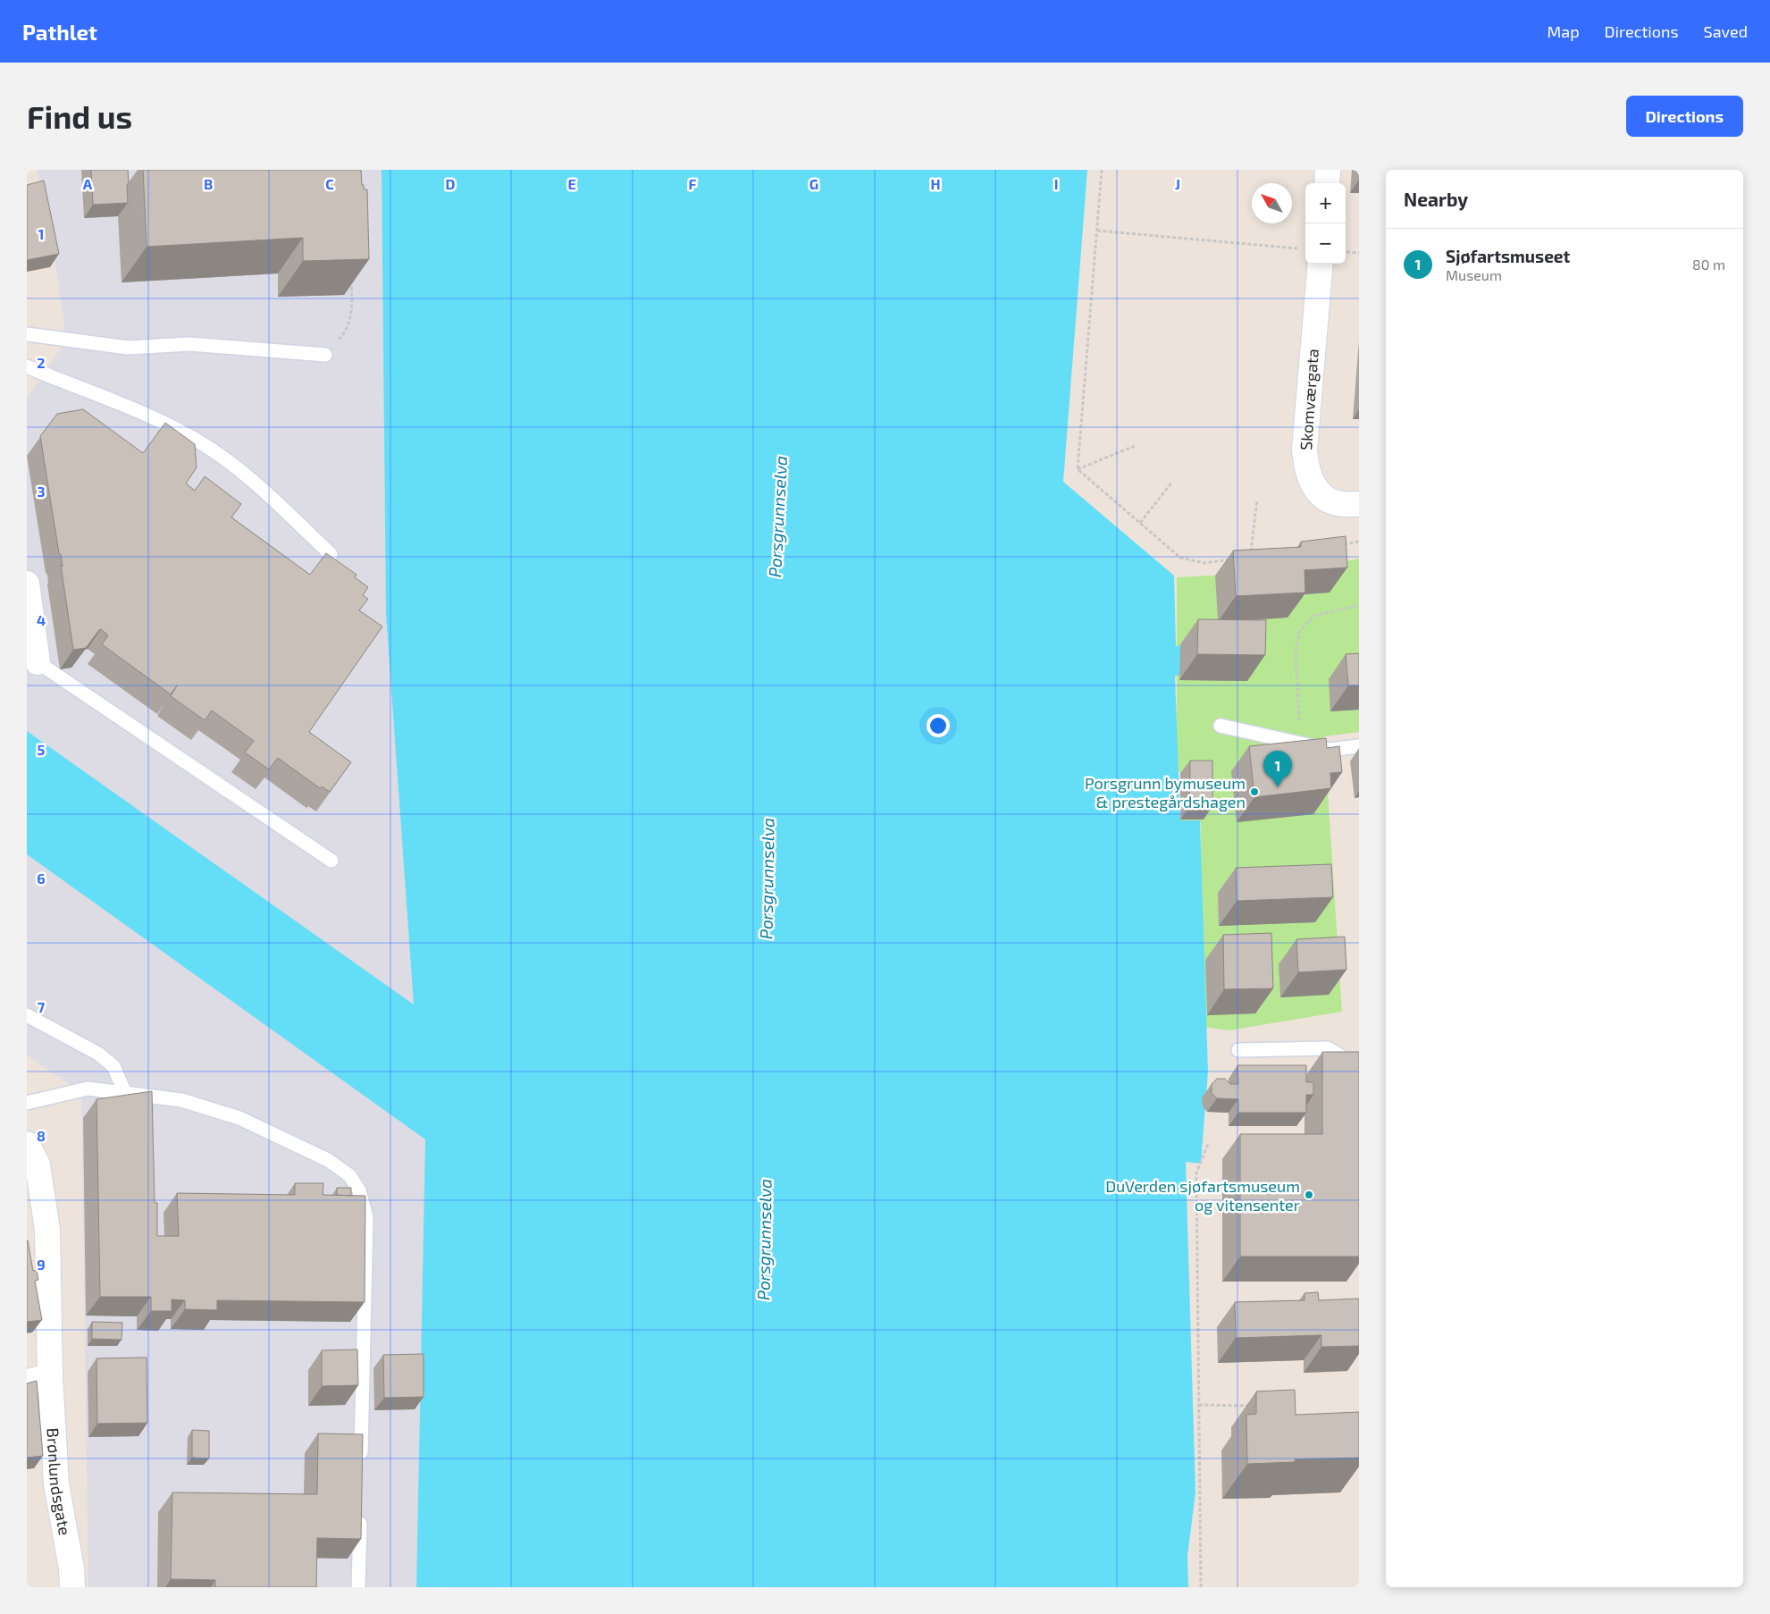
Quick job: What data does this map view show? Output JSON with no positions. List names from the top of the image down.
{
  "streets": {
    "street": ["Skomværgata", "Brønlundsgate"]
  },
  "water": ["Porsgrunnselva"],
  "places": ["Porsgrunn bymuseum & prestegårdshagen", "DuVerden sjøfartsmuseum og vitensenter"],
  "north": "top left",
  "page": {
    "header": "Pathlet",
    "nav": ["Map", "Directions", "Saved"],
    "buttons": "Directions",
    "title": "Find us",
    "heading": "Nearby",
    "map_buttons": ["+", "−"],
    "list": [
      {
        "mark": "1",
        "name": "Sjøfartsmuseet",
        "note": "Museum",
        "value": "80 m"
      }
    ],
    "pins": "1"
  },
  "grid": {
    "columns": [
      "A",
      "B",
      "C",
      "D",
      "E",
      "F",
      "G",
      "H",
      "I",
      "J"
    ],
    "rows": [
      "1",
      "2",
      "3",
      "4",
      "5",
      "6",
      "7",
      "8",
      "9"
    ]
  }
}
